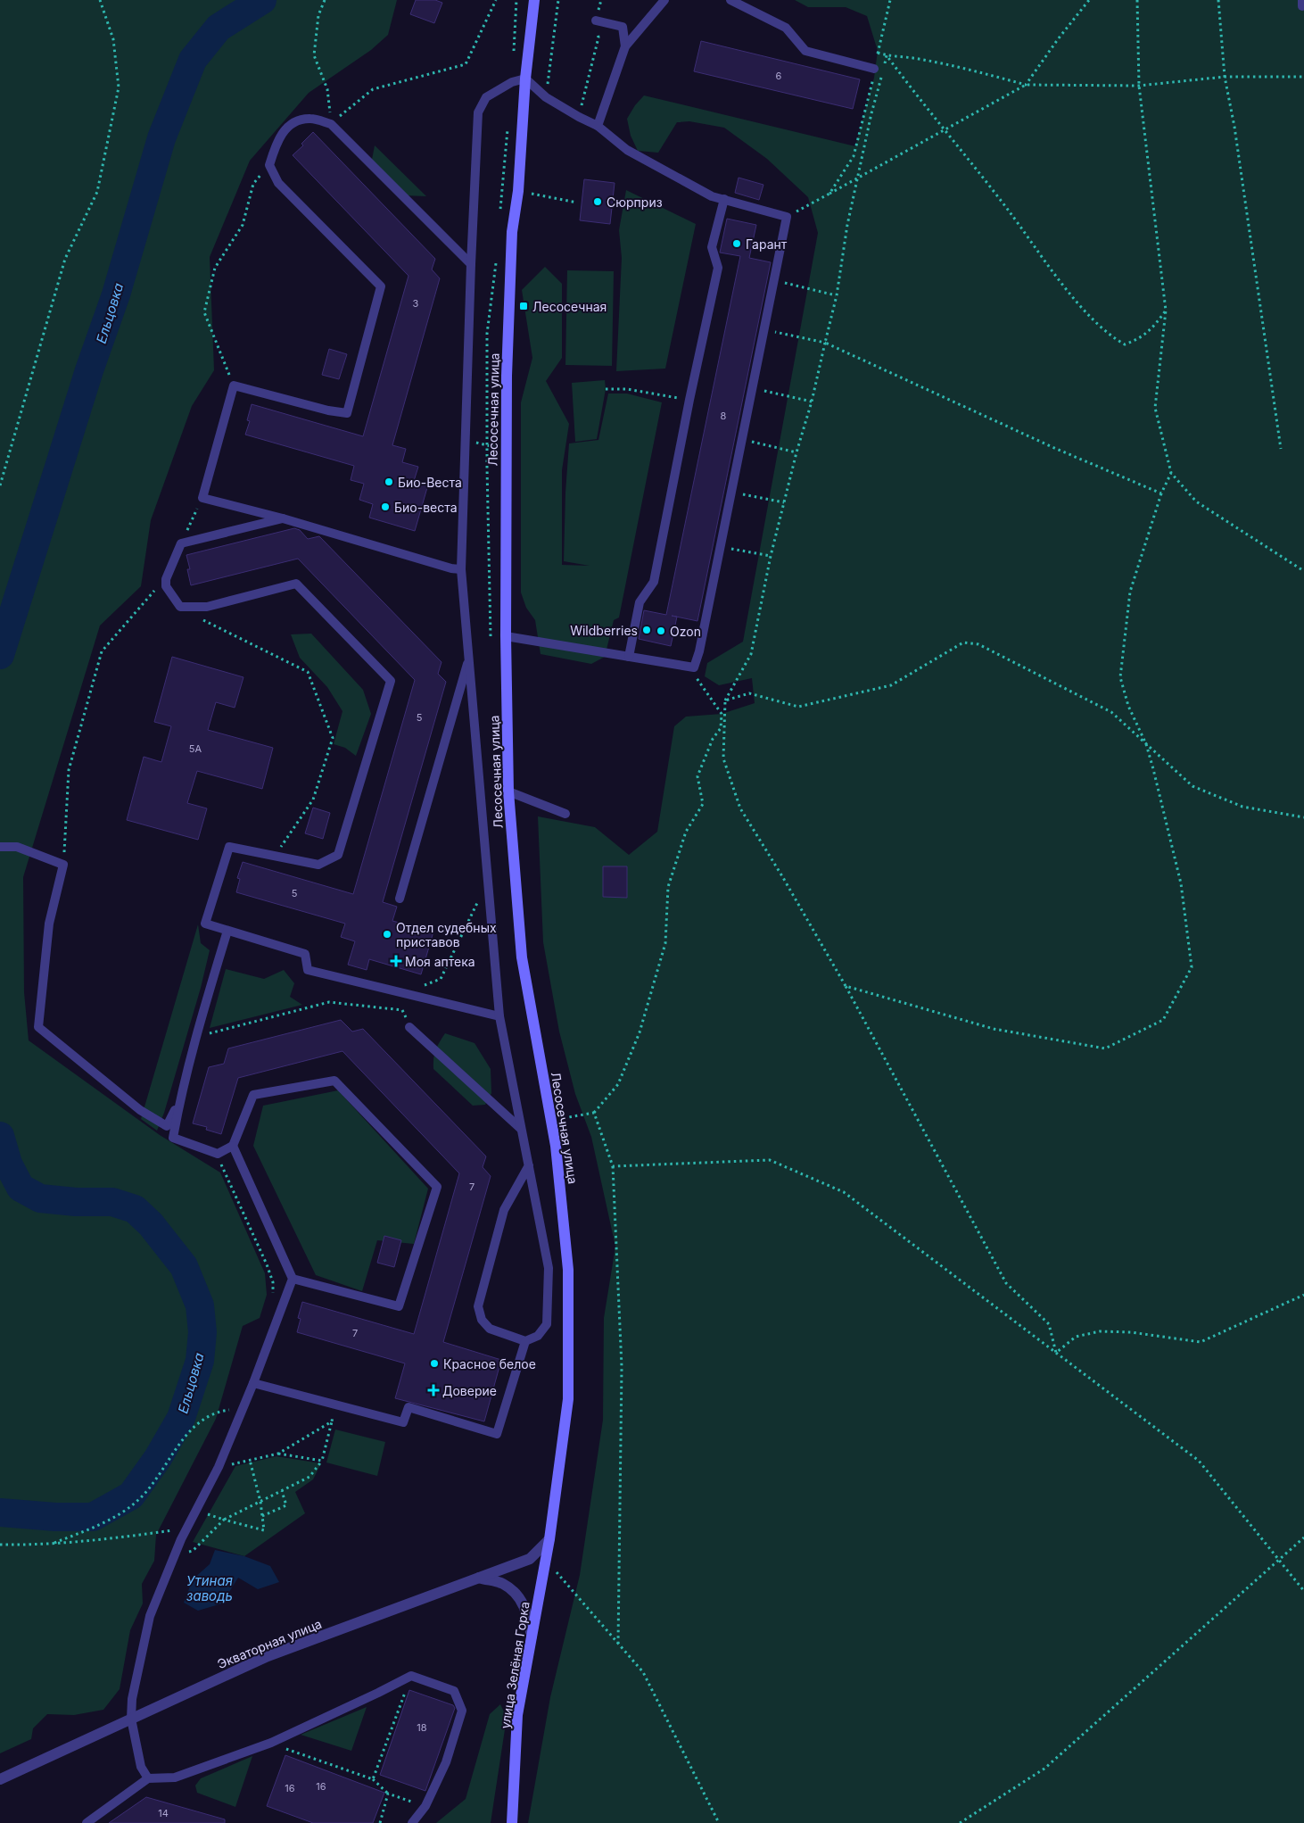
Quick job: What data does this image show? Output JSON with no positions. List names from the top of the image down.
{
  "streets": {
    "street": ["Лесосечная улица", "Экваторная улица", "улица Зелёная Горка"]
  },
  "crossings": [
    ["Лесосечная улица", "Экваторная улица"],
    ["Лесосечная улица", "улица Зелёная Горка"],
    ["Экваторная улица", "улица Зелёная Горка"]
  ],
  "water": ["Ельцовка", "Утиная заводь"],
  "places": {
    "other": [
      "Сюрприз",
      "Гарант",
      "Био-Веста",
      "Био-веста",
      "Wildberries",
      "Ozon",
      "Отдел судебных приставов",
      "Красное белое"
    ],
    "transit": ["Лесосечная"],
    "health": ["Моя аптека", "Доверие"]
  },
  "house_numbers": [
    "6",
    "3",
    "8",
    "5",
    "5А",
    "5",
    "7",
    "7",
    "18",
    "16",
    "16",
    "14"
  ]
}
